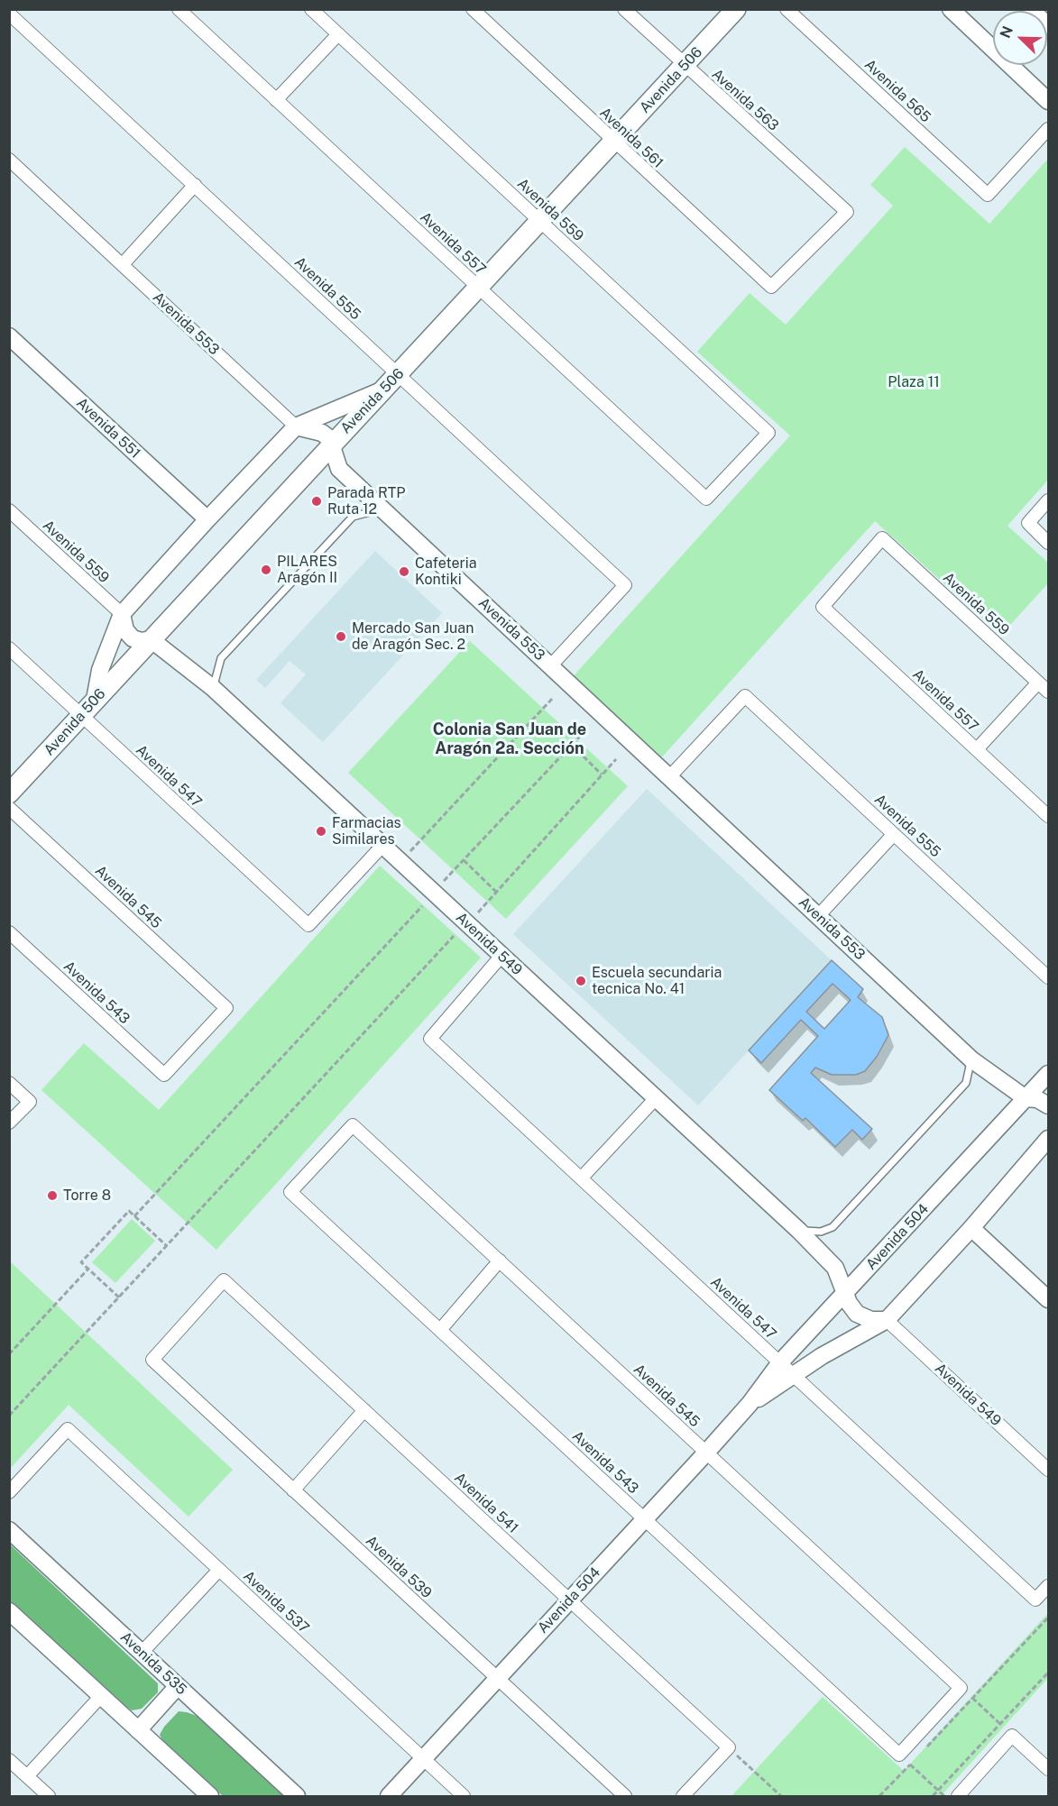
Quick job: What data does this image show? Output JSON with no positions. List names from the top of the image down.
{
  "streets": {
    "main road": ["Avenida 506"],
    "street": [
      "Avenida 565",
      "Avenida 563",
      "Avenida 561",
      "Avenida 559",
      "Avenida 557",
      "Avenida 555",
      "Avenida 553",
      "Avenida 551",
      "Avenida 547",
      "Avenida 545",
      "Avenida 549",
      "Avenida 543",
      "Avenida 504",
      "Avenida 541",
      "Avenida 539",
      "Avenida 537",
      "Avenida 535"
    ]
  },
  "crossings": [
    ["Avenida 506", "Avenida 563"],
    ["Avenida 506", "Avenida 561"],
    ["Avenida 506", "Avenida 559"],
    ["Avenida 506", "Avenida 557"],
    ["Avenida 506", "Avenida 555"],
    ["Avenida 506", "Avenida 553"],
    ["Avenida 506", "Avenida 547"],
    ["Avenida 506", "Avenida 549"],
    ["Avenida 563", "Avenida 561"],
    ["Avenida 559", "Avenida 557"],
    ["Avenida 559", "Avenida 549"],
    ["Avenida 555", "Avenida 553"],
    ["Avenida 553", "Avenida 504"],
    ["Avenida 547", "Avenida 549"],
    ["Avenida 547", "Avenida 504"],
    ["Avenida 545", "Avenida 543"],
    ["Avenida 545", "Avenida 504"],
    ["Avenida 549", "Avenida 504"],
    ["Avenida 543", "Avenida 504"],
    ["Avenida 504", "Avenida 541"],
    ["Avenida 504", "Avenida 539"],
    ["Avenida 504", "Avenida 537"],
    ["Avenida 541", "Avenida 539"]
  ],
  "districts": ["Colonia San Juan de Aragón 2a. Sección"],
  "parks": ["Plaza 11"],
  "places": [
    "Parada RTP Ruta 12",
    "PILARES Aragón II",
    "Cafeteria Kontiki",
    "Mercado San Juan de Aragón Sec. 2",
    "Farmacias Similares",
    "Escuela secundaria tecnica No. 41",
    "Torre 8"
  ],
  "north": "top left"
}
